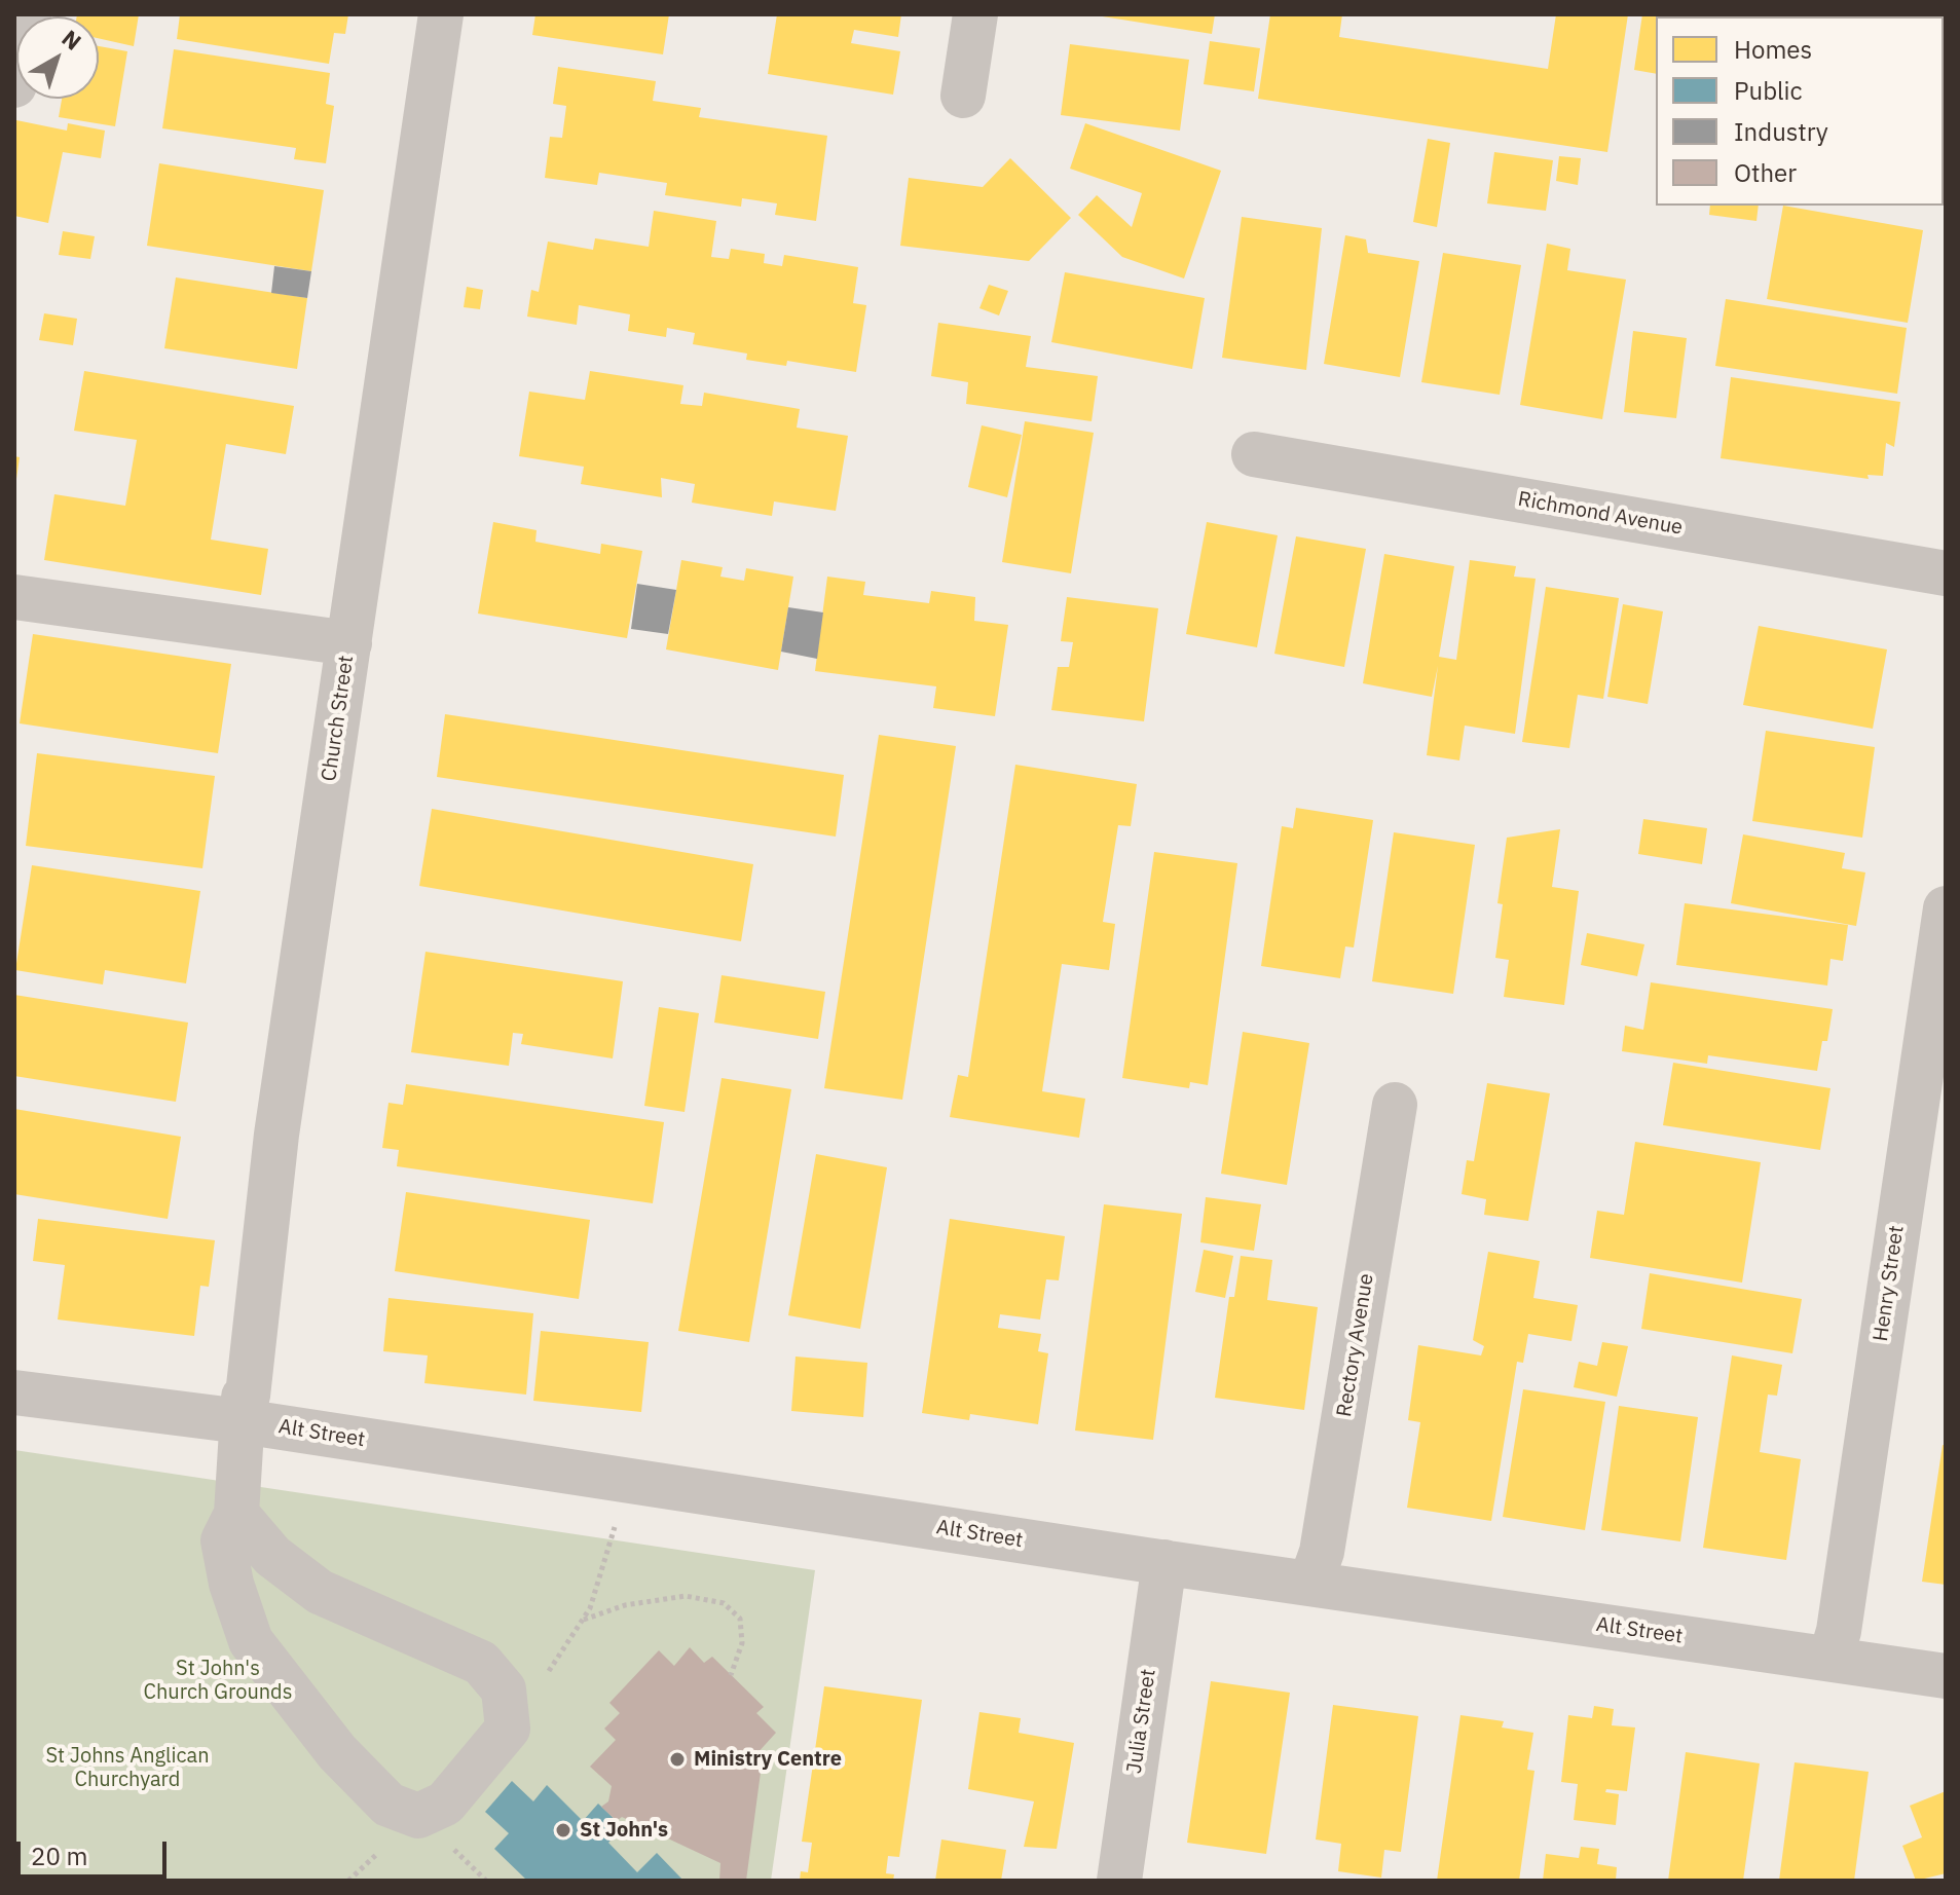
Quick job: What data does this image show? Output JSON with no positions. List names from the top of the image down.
{
  "streets": {
    "street": [
      "Richmond Avenue",
      "Church Street",
      "Henry Street",
      "Rectory Avenue",
      "Alt Street",
      "Julia Street"
    ]
  },
  "crossings": [
    ["Church Street", "Alt Street"],
    ["Henry Street", "Alt Street"],
    ["Rectory Avenue", "Alt Street"],
    ["Alt Street", "Julia Street"]
  ],
  "parks": ["St John's Church Grounds", "St Johns Anglican Churchyard"],
  "places": ["Ministry Centre", "St John's"],
  "legend": [
    "Homes",
    "Public",
    "Industry",
    "Other"
  ],
  "scale_bar": "20 m",
  "north": "top right"
}
